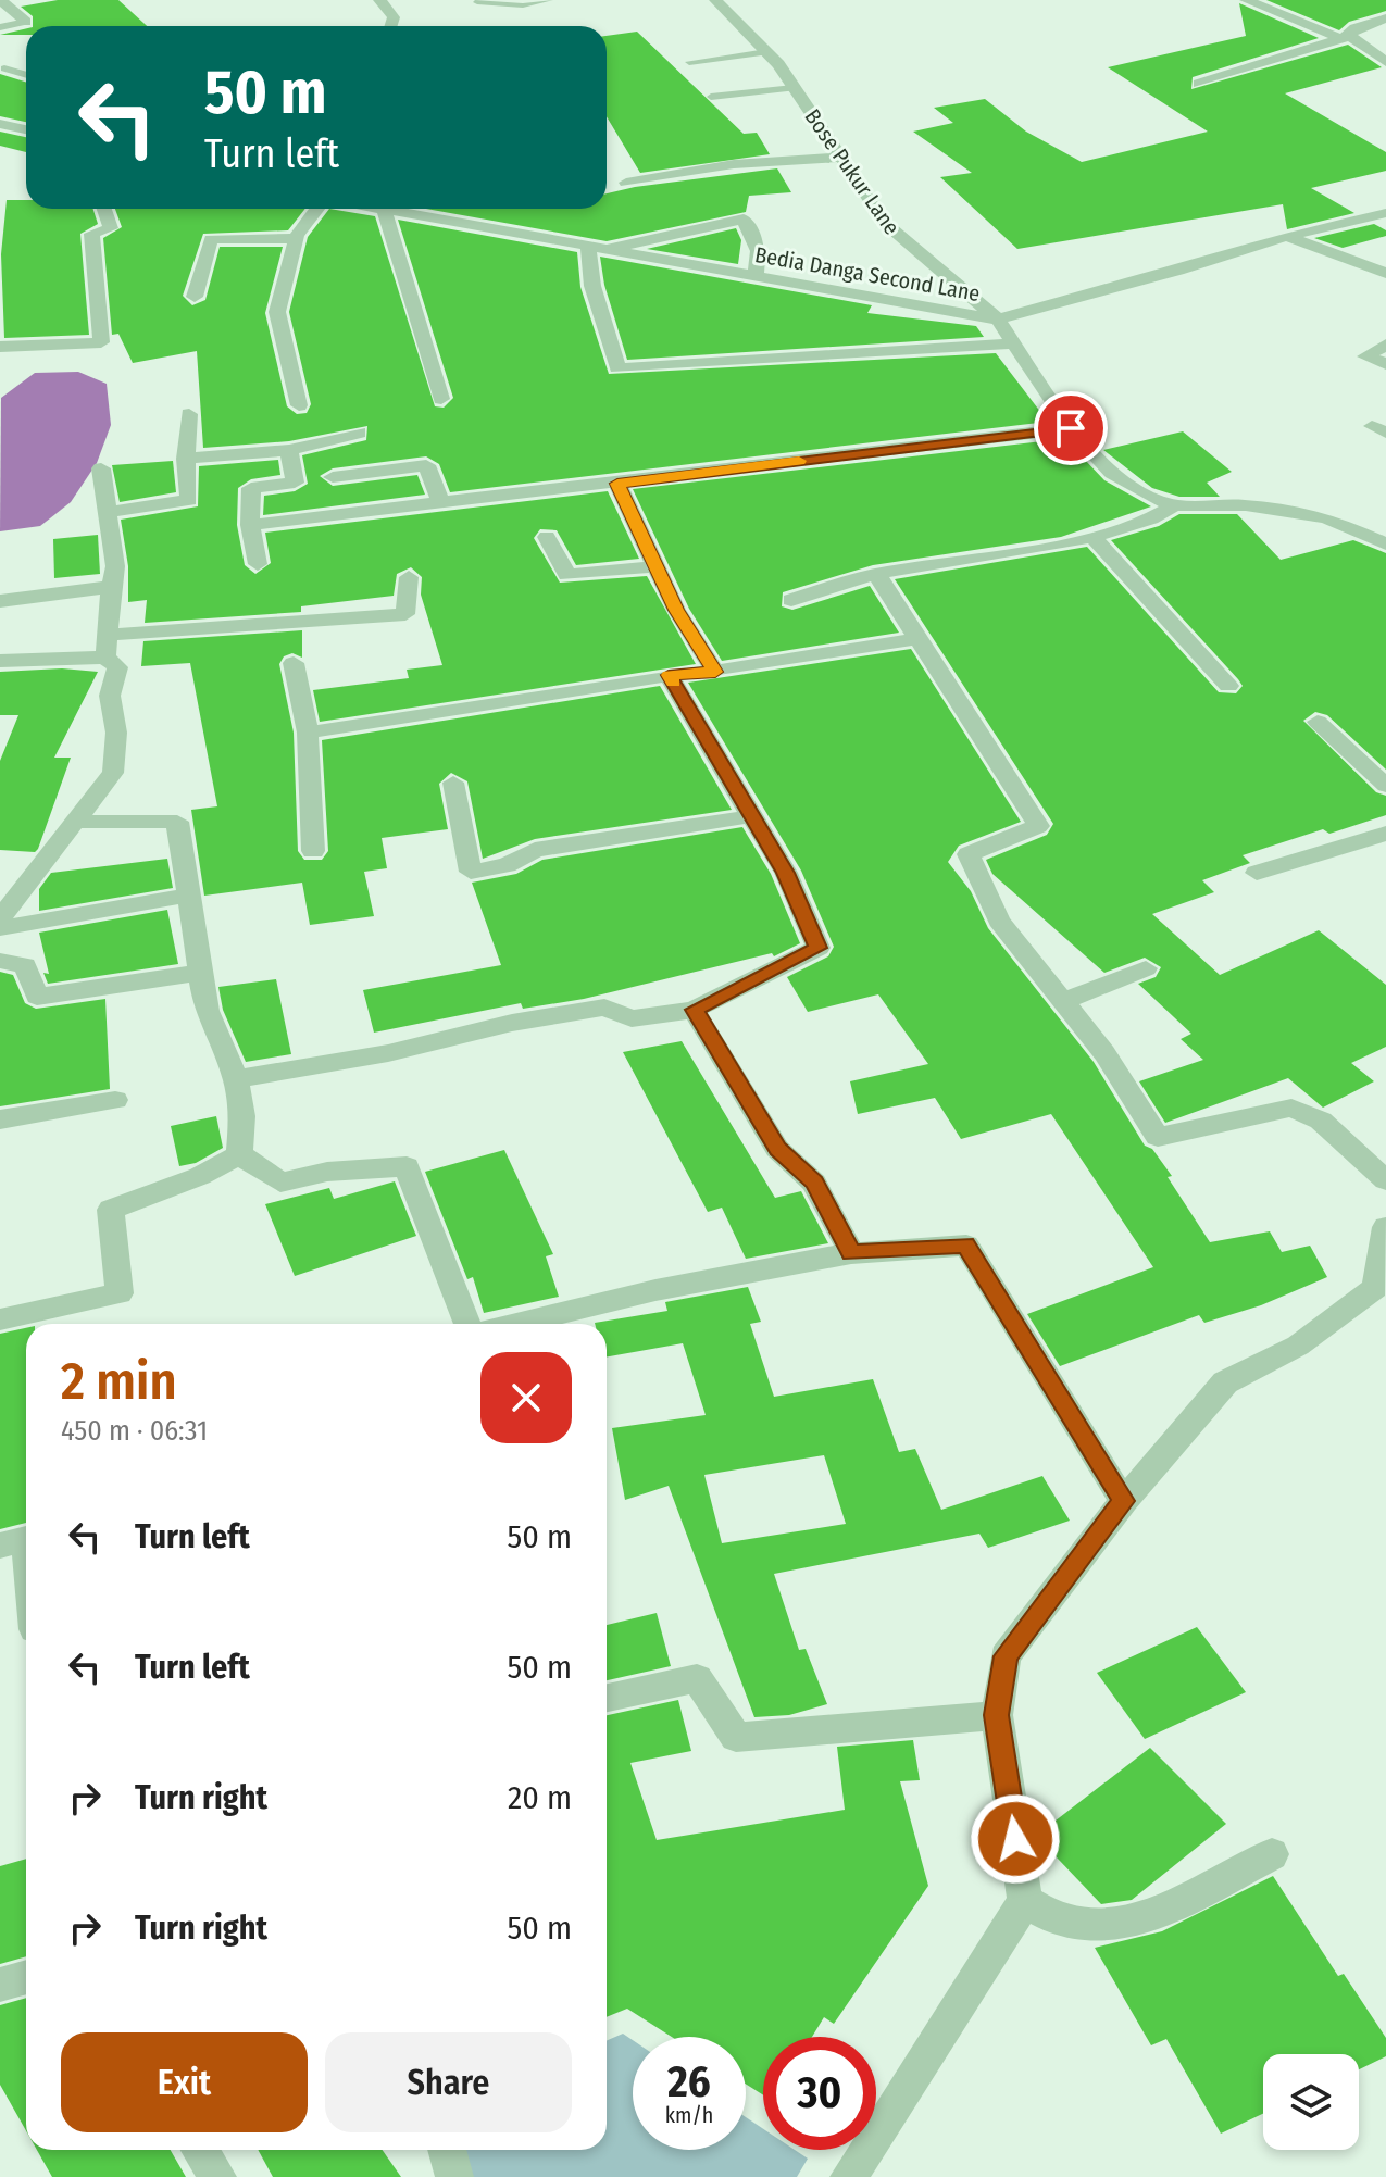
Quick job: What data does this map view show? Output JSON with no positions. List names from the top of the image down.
{
  "streets": {
    "street": ["Bose Pukur Lane", "Bedia Danga Second Lane"]
  },
  "crossings": [
    ["Bose Pukur Lane", "Bedia Danga Second Lane"]
  ],
  "page": {
    "turn": ["50 m", "Turn left"],
    "heading": ["2 min", "450 m · 06:31"],
    "list": [
      {
        "name": "Turn left",
        "value": "50 m"
      },
      {
        "name": "Turn left",
        "value": "50 m"
      },
      {
        "name": "Turn right",
        "value": "20 m"
      },
      {
        "name": "Turn right",
        "value": "50 m"
      }
    ],
    "buttons": ["Exit", "Share"],
    "speed": "26 km/h",
    "limit": "30"
  }
}
